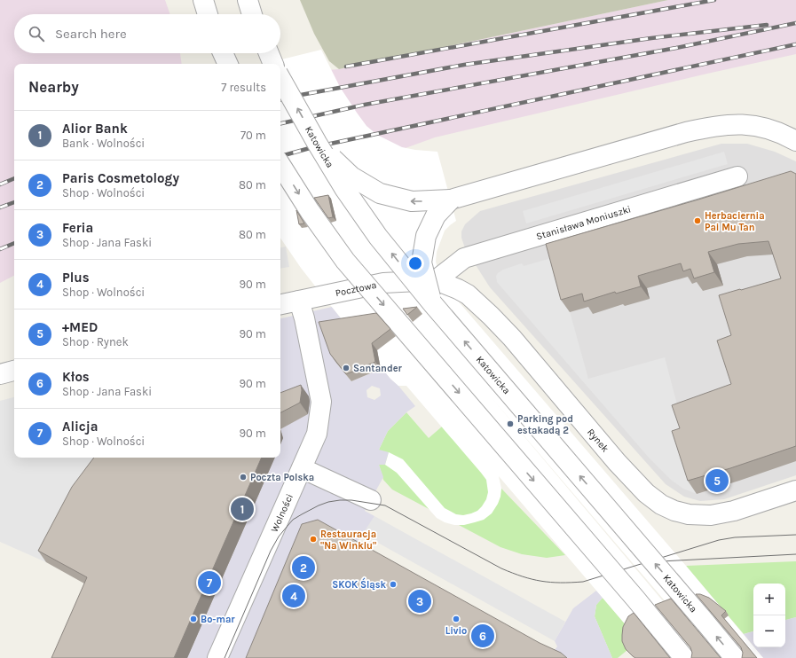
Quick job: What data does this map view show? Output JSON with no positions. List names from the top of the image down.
{
  "streets": {
    "street": [
      "Katowicka",
      "Stanisława Moniuszki",
      "Pocztowa",
      "Rynek",
      "Wolności"
    ]
  },
  "crossings": [
    ["Stanisława Moniuszki", "Pocztowa"],
    ["Stanisława Moniuszki", "Rynek"],
    ["Pocztowa", "Rynek"],
    ["Pocztowa", "Wolności"]
  ],
  "places": [
    "Herbaciernia Pai Mu Tan",
    "Santander",
    "Parking pod estakadą 2",
    "Poczta Polska",
    "Restauracja \"Na Winklu\"",
    "SKOK Śląsk",
    "Bo-mar",
    "Livio"
  ],
  "page": {
    "search": "Search here",
    "heading": ["Nearby", "7 results"],
    "list": [
      {
        "mark": "1",
        "name": "Alior Bank",
        "note": "Bank · Wolności",
        "value": "70 m"
      },
      {
        "mark": "2",
        "name": "Paris Cosmetology",
        "note": "Shop · Wolności",
        "value": "80 m"
      },
      {
        "mark": "3",
        "name": "Feria",
        "note": "Shop · Jana Faski",
        "value": "80 m"
      },
      {
        "mark": "4",
        "name": "Plus",
        "note": "Shop · Wolności",
        "value": "90 m"
      },
      {
        "mark": "5",
        "name": "+MED",
        "note": "Shop · Rynek",
        "value": "90 m"
      },
      {
        "mark": "6",
        "name": "Kłos",
        "note": "Shop · Jana Faski",
        "value": "90 m"
      },
      {
        "mark": "7",
        "name": "Alicja",
        "note": "Shop · Wolności",
        "value": "90 m"
      }
    ],
    "pins": [
      "5",
      "1",
      "2",
      "7",
      "4",
      "3",
      "6"
    ],
    "map_buttons": ["+", "−"]
  }
}
